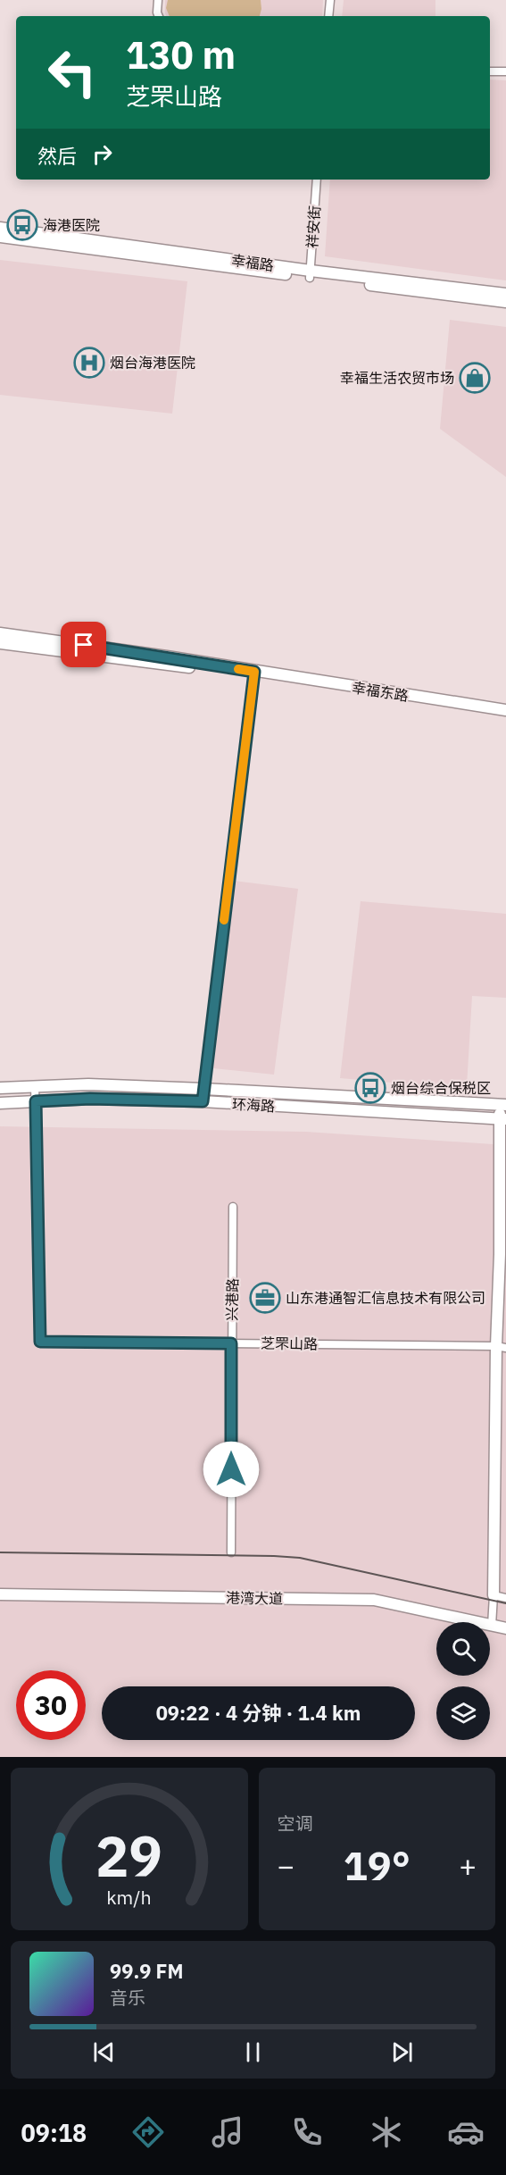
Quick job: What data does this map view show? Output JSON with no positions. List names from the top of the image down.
{
  "streets": {
    "main road": [
      "幸福路",
      "幸福东路",
      "环海路",
      "港湾大道"
    ],
    "street": ["祥安街", "兴港路", "芝罘山路"]
  },
  "crossings": [
    ["祥安街", "幸福路"],
    ["环海路", "芝罘山路"],
    ["兴港路", "芝罘山路"]
  ],
  "places": {
    "bus stop": ["海港医院", "烟台综合保税区"],
    "hospital": ["烟台海港医院"],
    "shop": ["幸福生活农贸市场"],
    "office": ["山东港通智汇信息技术有限公司"]
  },
  "page": {
    "turn": ["130 m", "芝罘山路"],
    "then": "然后",
    "limit": "30",
    "trip": "09:22 · 4 分钟 · 1.4 km",
    "tile": "空调",
    "heat": ["−", "19°", "+"],
    "song": ["99.9 FM", "音乐"],
    "tabs": "09:18",
    "gauge": ["29", "km/h"]
  }
}
